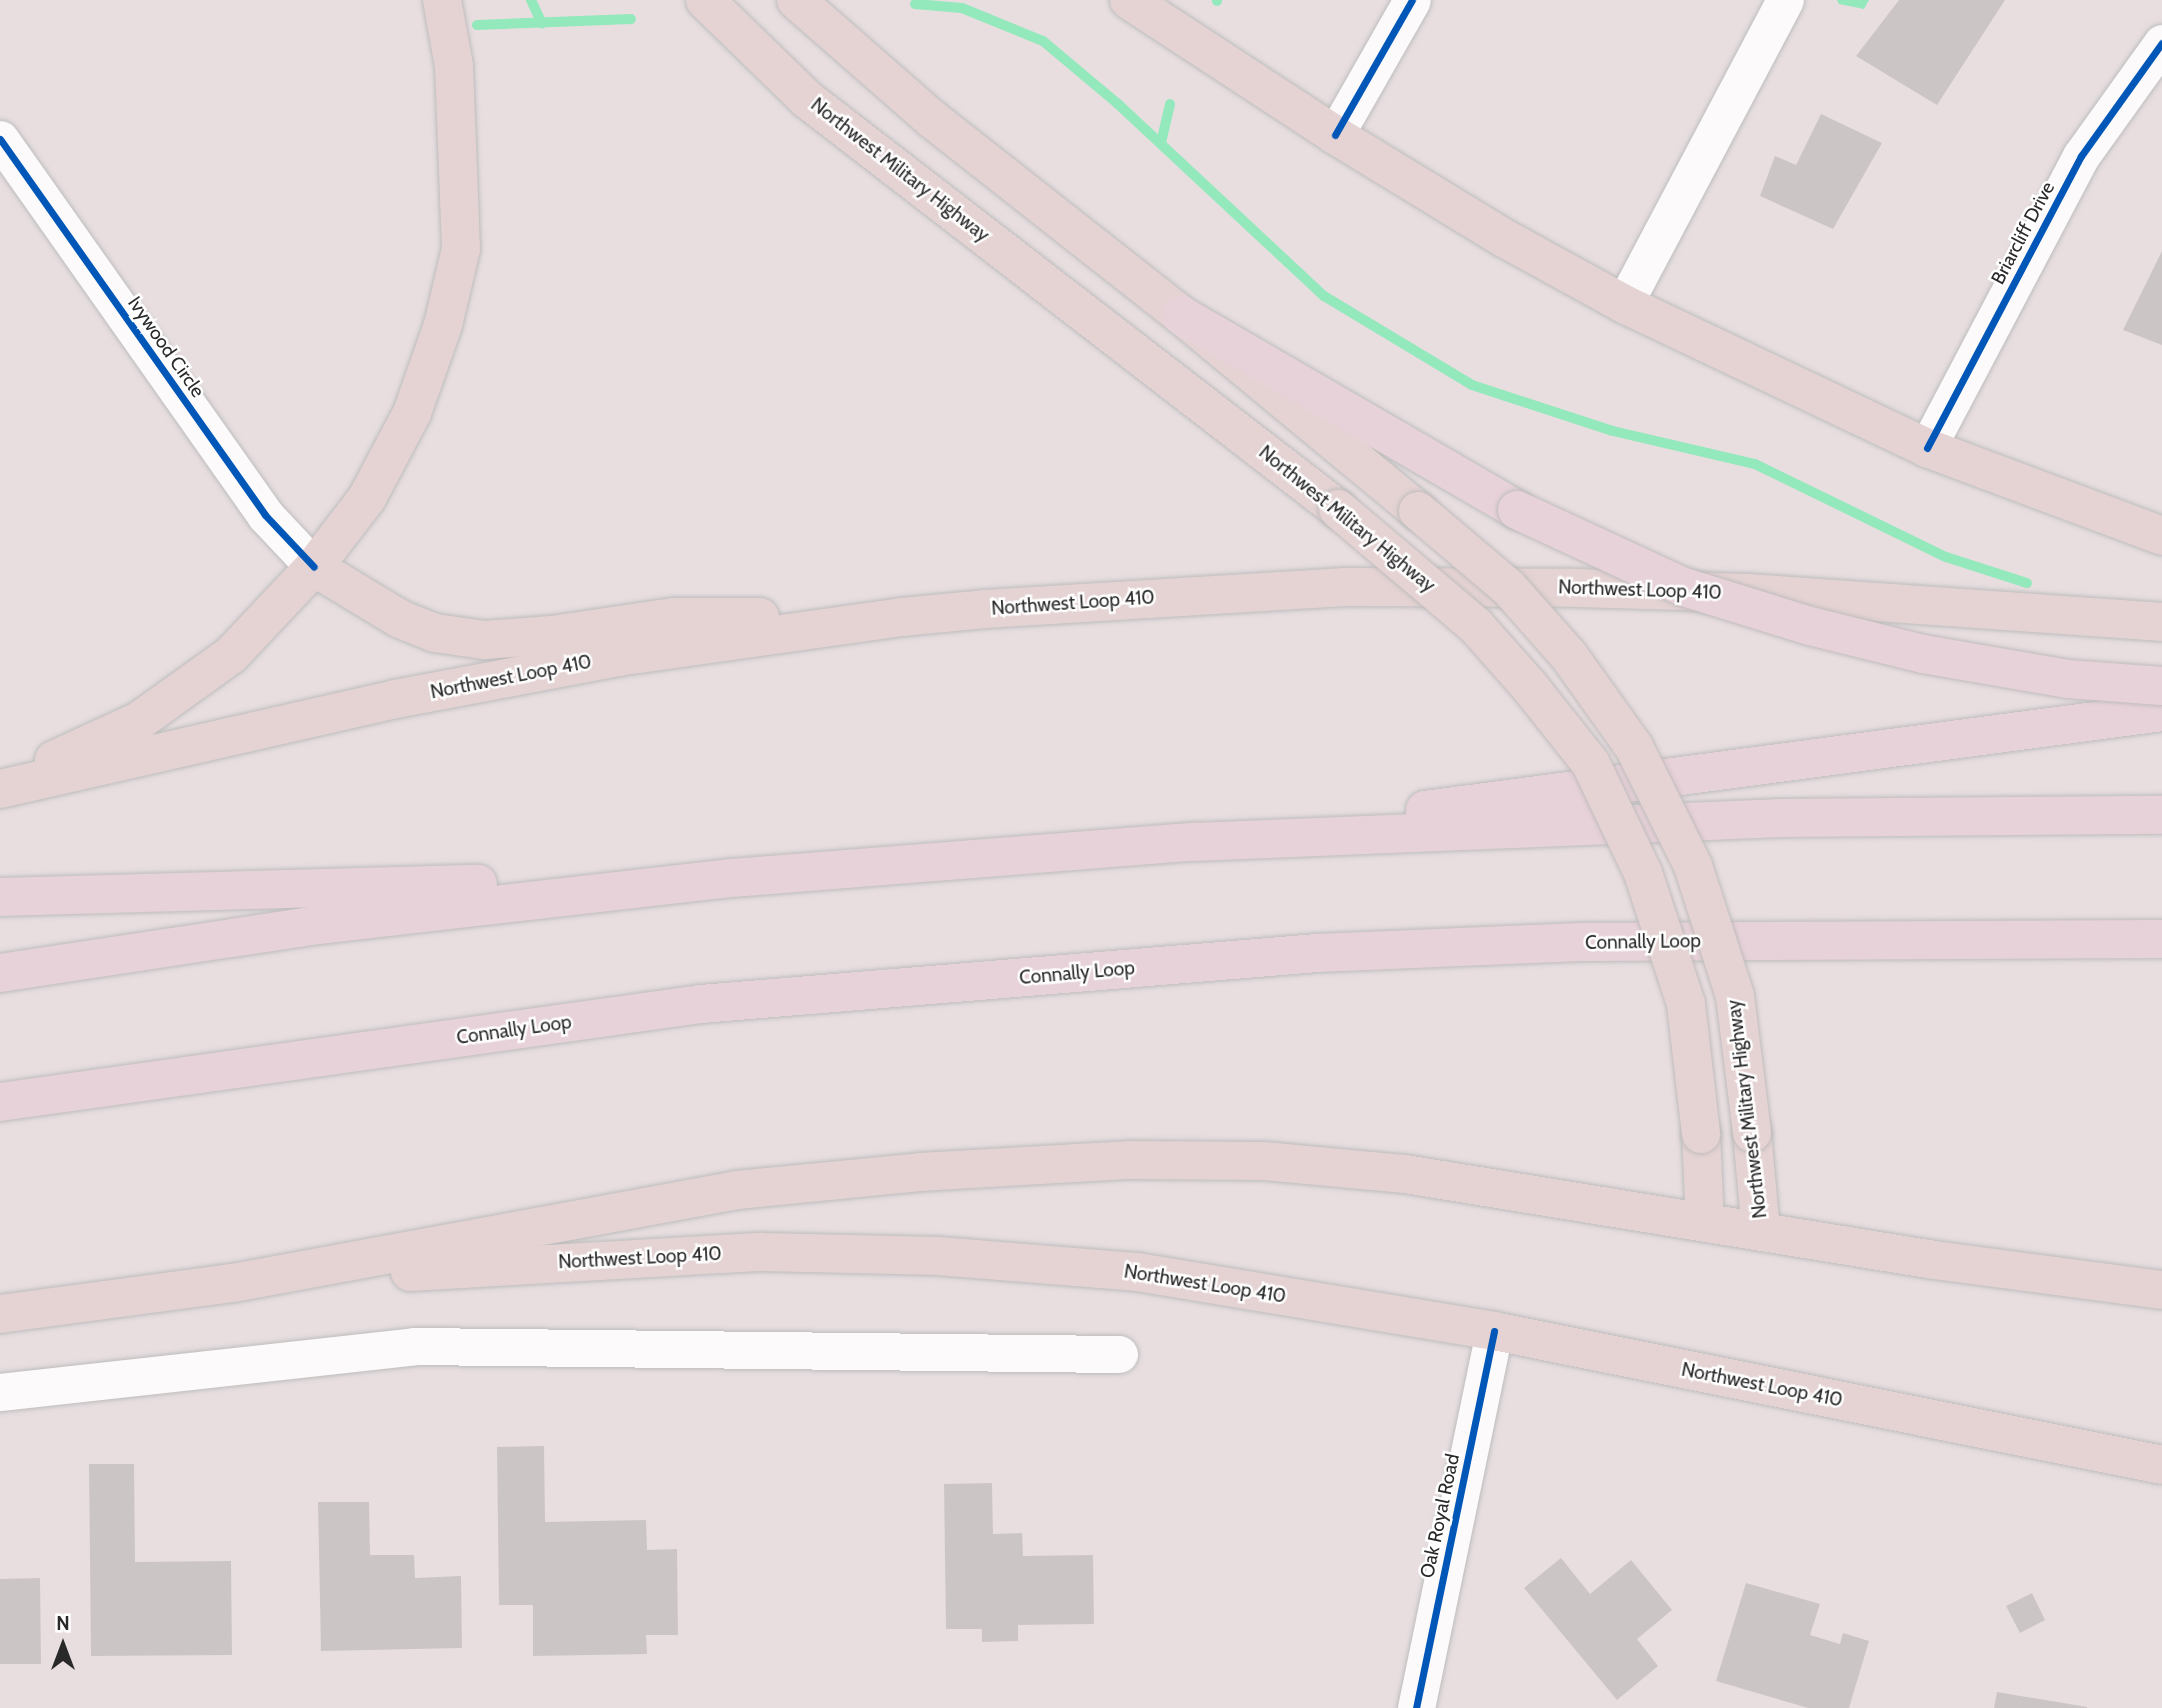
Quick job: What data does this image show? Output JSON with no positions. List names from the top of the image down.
{
  "streets": {
    "highway": ["Connally Loop"],
    "main road": ["Northwest Military Highway", "Northwest Loop 410"],
    "street": ["Briarcliff Drive", "Ivywood Circle", "Oak Royal Road"]
  },
  "crossings": [
    ["Northwest Military Highway", "Northwest Loop 410"],
    ["Northwest Loop 410", "Oak Royal Road"]
  ],
  "north": "top"
}
